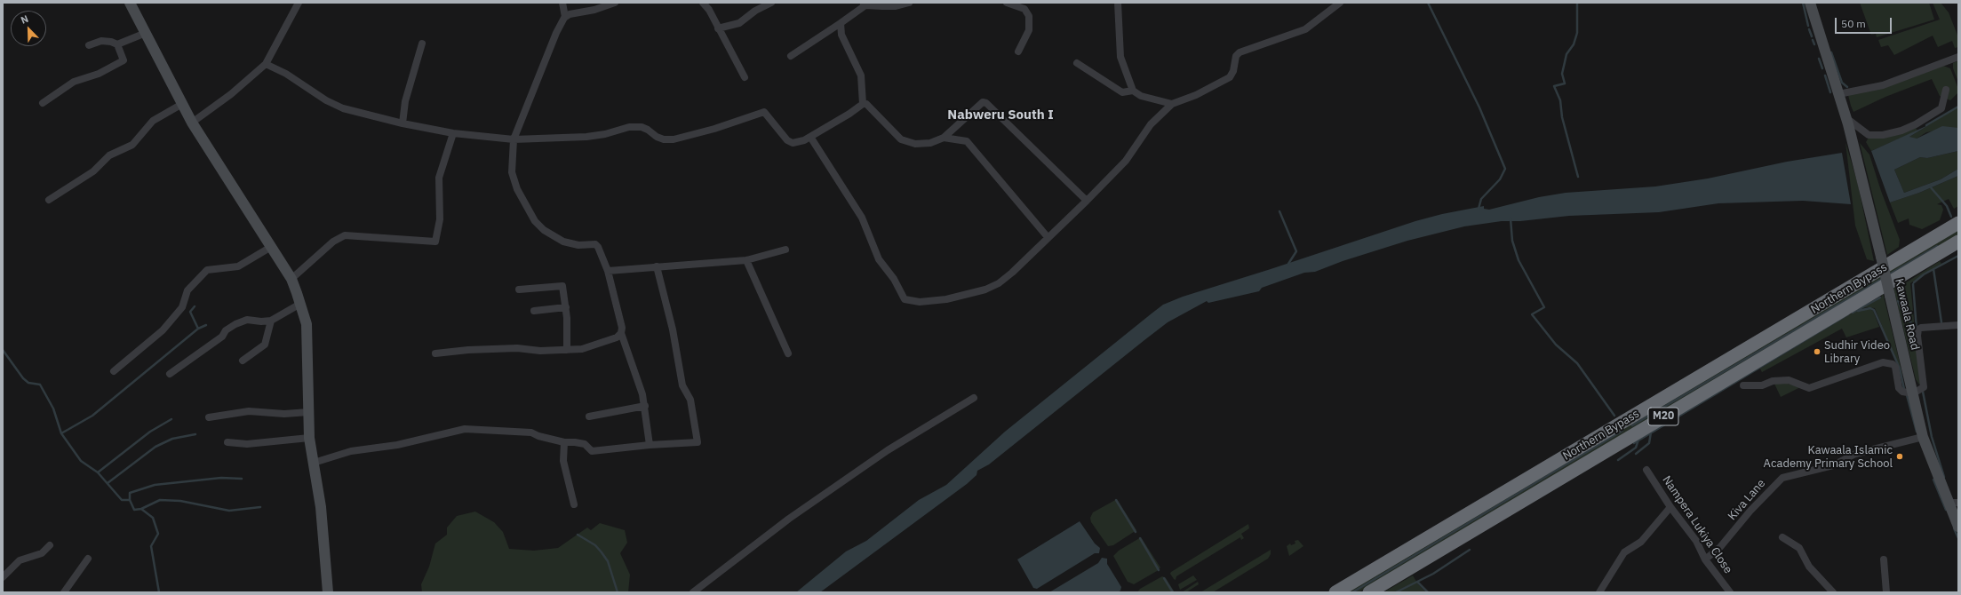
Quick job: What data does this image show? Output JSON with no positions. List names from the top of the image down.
{
  "streets": {
    "highway": ["Northern Bypass", "M20"],
    "street": ["Kawaala Road", "Kiva Lane", "Nampera Lukiya Close"]
  },
  "crossings": [
    ["Kawaala Road", "Kiva Lane"],
    ["Kiva Lane", "Nampera Lukiya Close"]
  ],
  "districts": ["Nabweru South I"],
  "places": ["Sudhir Video Library", "Kawaala Islamic Academy Primary School"],
  "scale_bar": "50 m",
  "north": "top left"
}
